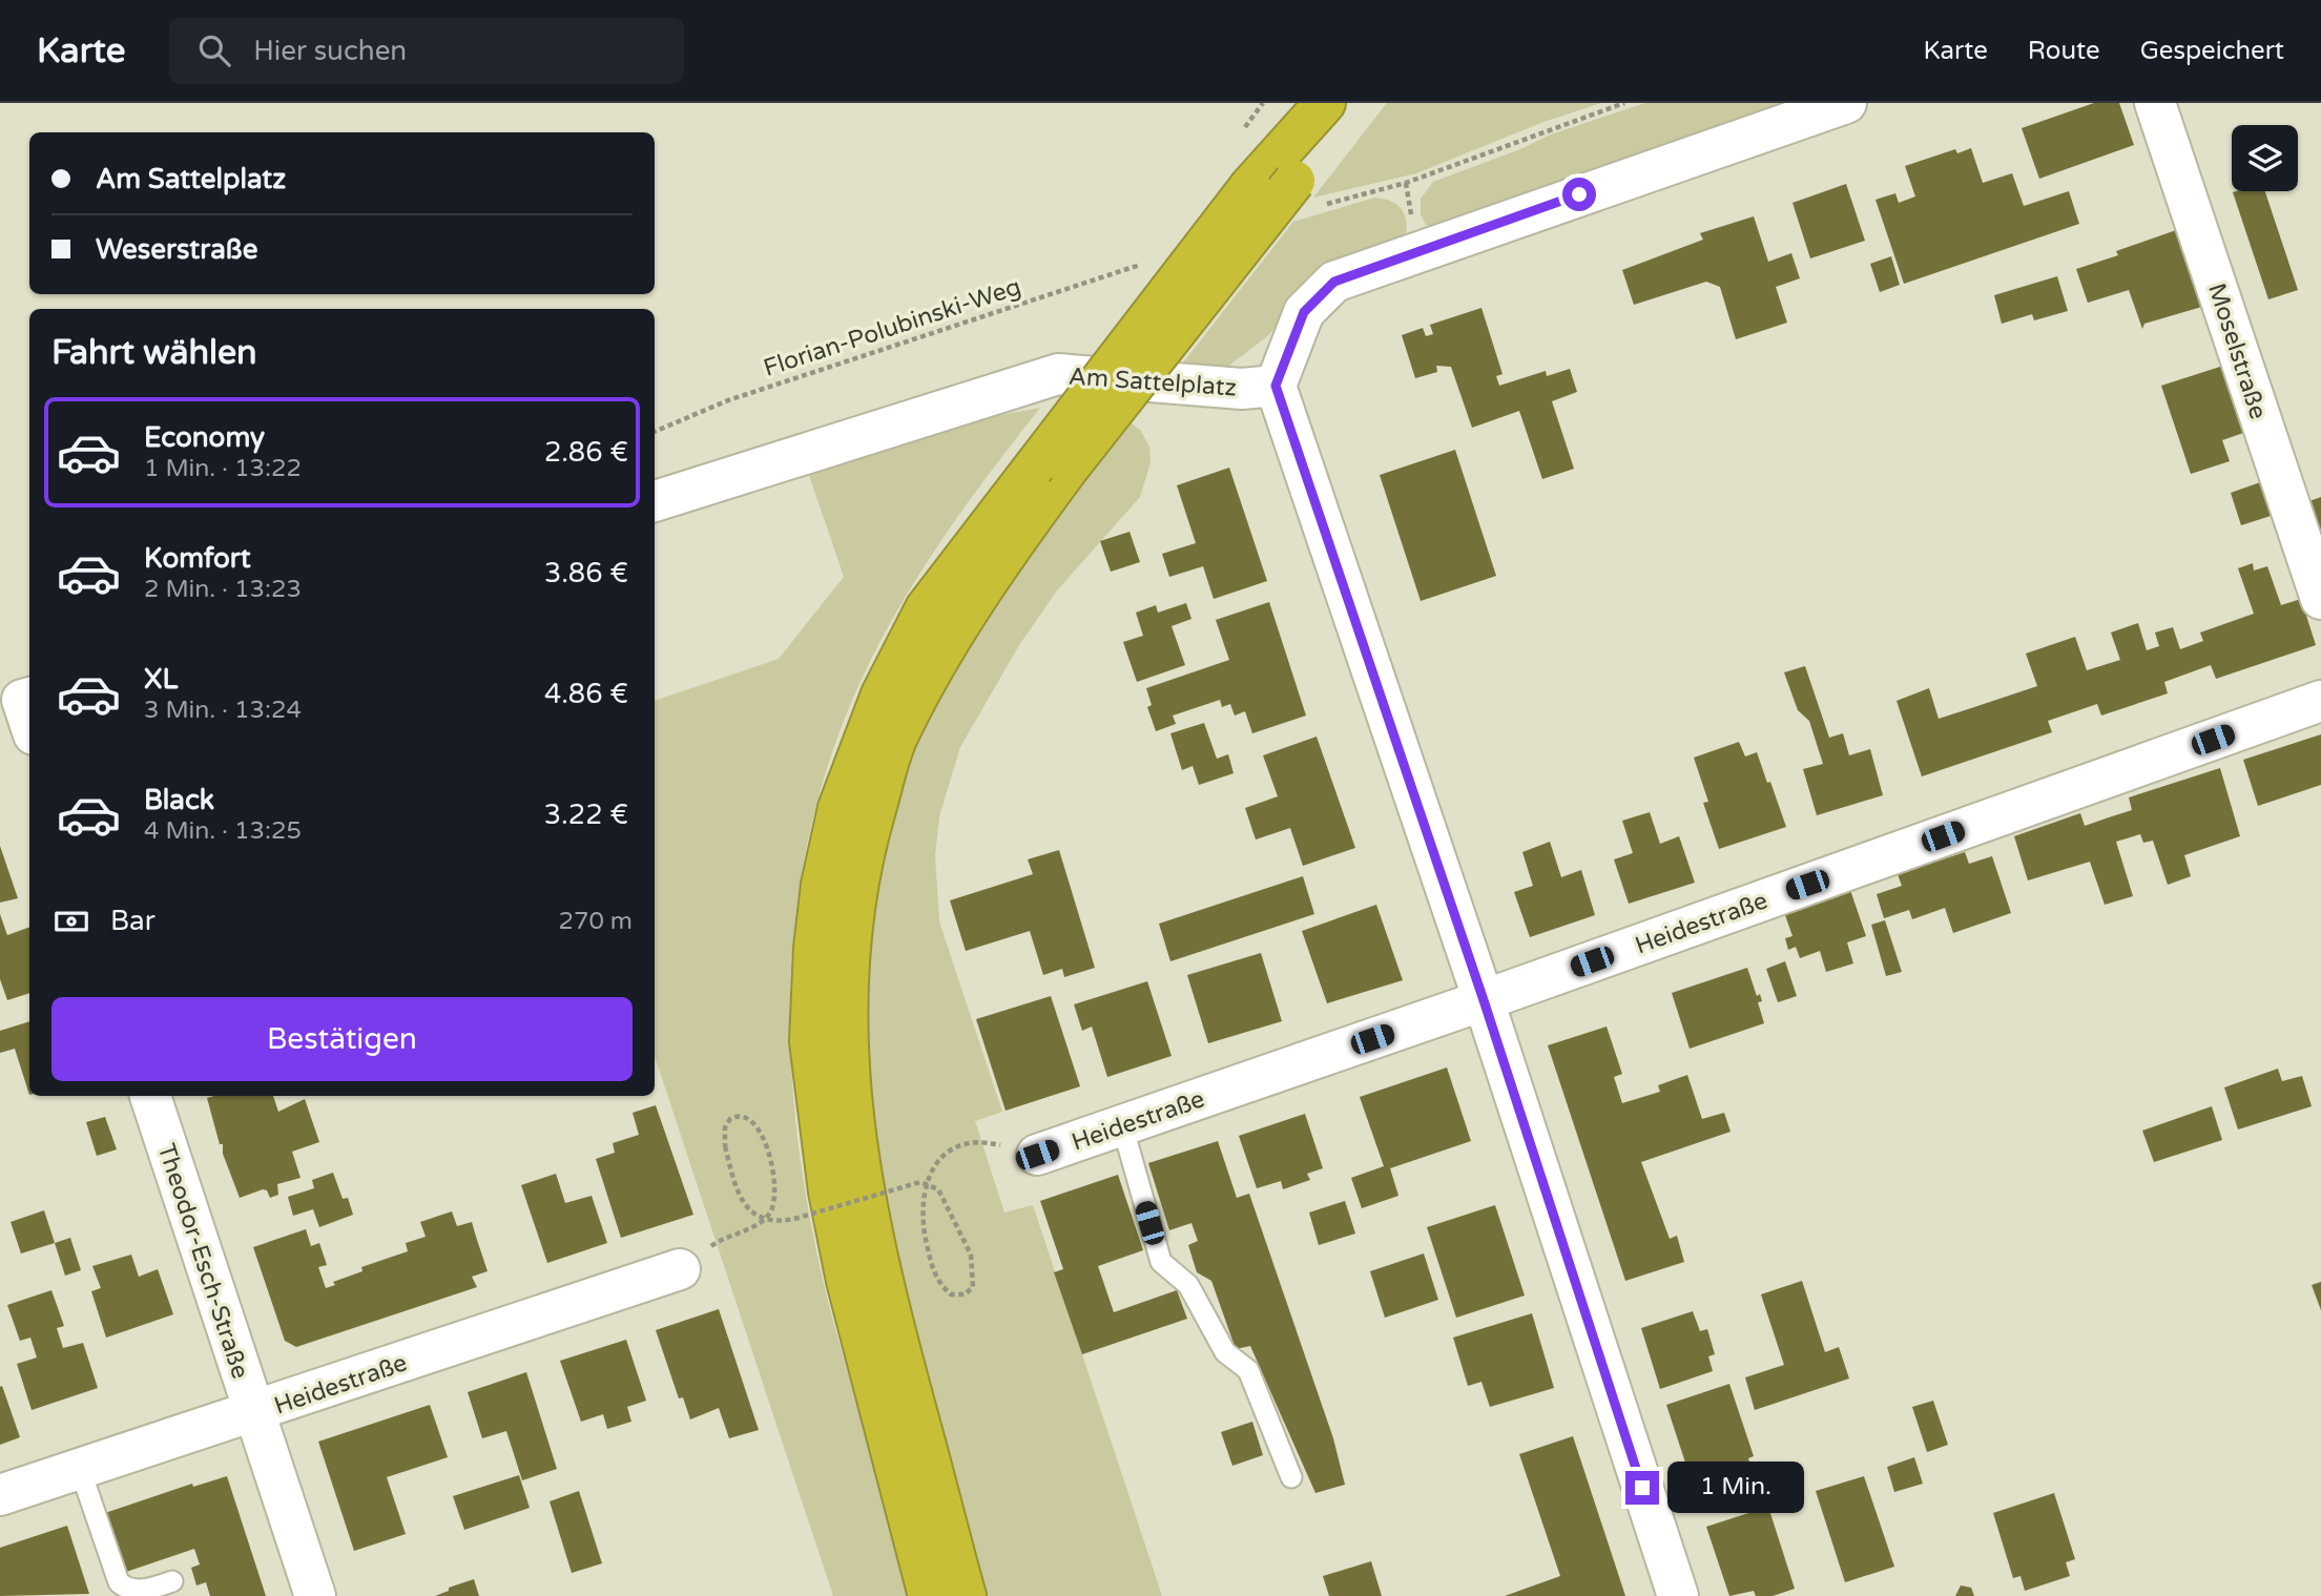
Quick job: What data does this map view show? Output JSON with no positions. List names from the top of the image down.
{
  "streets": {
    "street": [
      "Moselstraße",
      "Am Sattelplatz",
      "Heidestraße",
      "Theodor-Esch-Straße"
    ],
    "path": ["Florian-Polubinski-Weg"]
  },
  "crossings": [
    ["Heidestraße", "Theodor-Esch-Straße"]
  ],
  "page": {
    "header": "Karte",
    "search": "Hier suchen",
    "nav": ["Karte", "Route", "Gespeichert"],
    "banner": ["Am Sattelplatz", "Weserstraße"],
    "heading": "Fahrt wählen",
    "list": [
      {
        "name": "Economy",
        "note": "1 Min. · 13:22",
        "value": "2.86 €"
      },
      {
        "name": "Komfort",
        "note": "2 Min. · 13:23",
        "value": "3.86 €"
      },
      {
        "name": "XL",
        "note": "3 Min. · 13:24",
        "value": "4.86 €"
      },
      {
        "name": "Black",
        "note": "4 Min. · 13:25",
        "value": "3.22 €"
      }
    ],
    "pay": ["Bar", "270 m"],
    "buttons": "Bestätigen",
    "bubble": "1 Min."
  }
}
